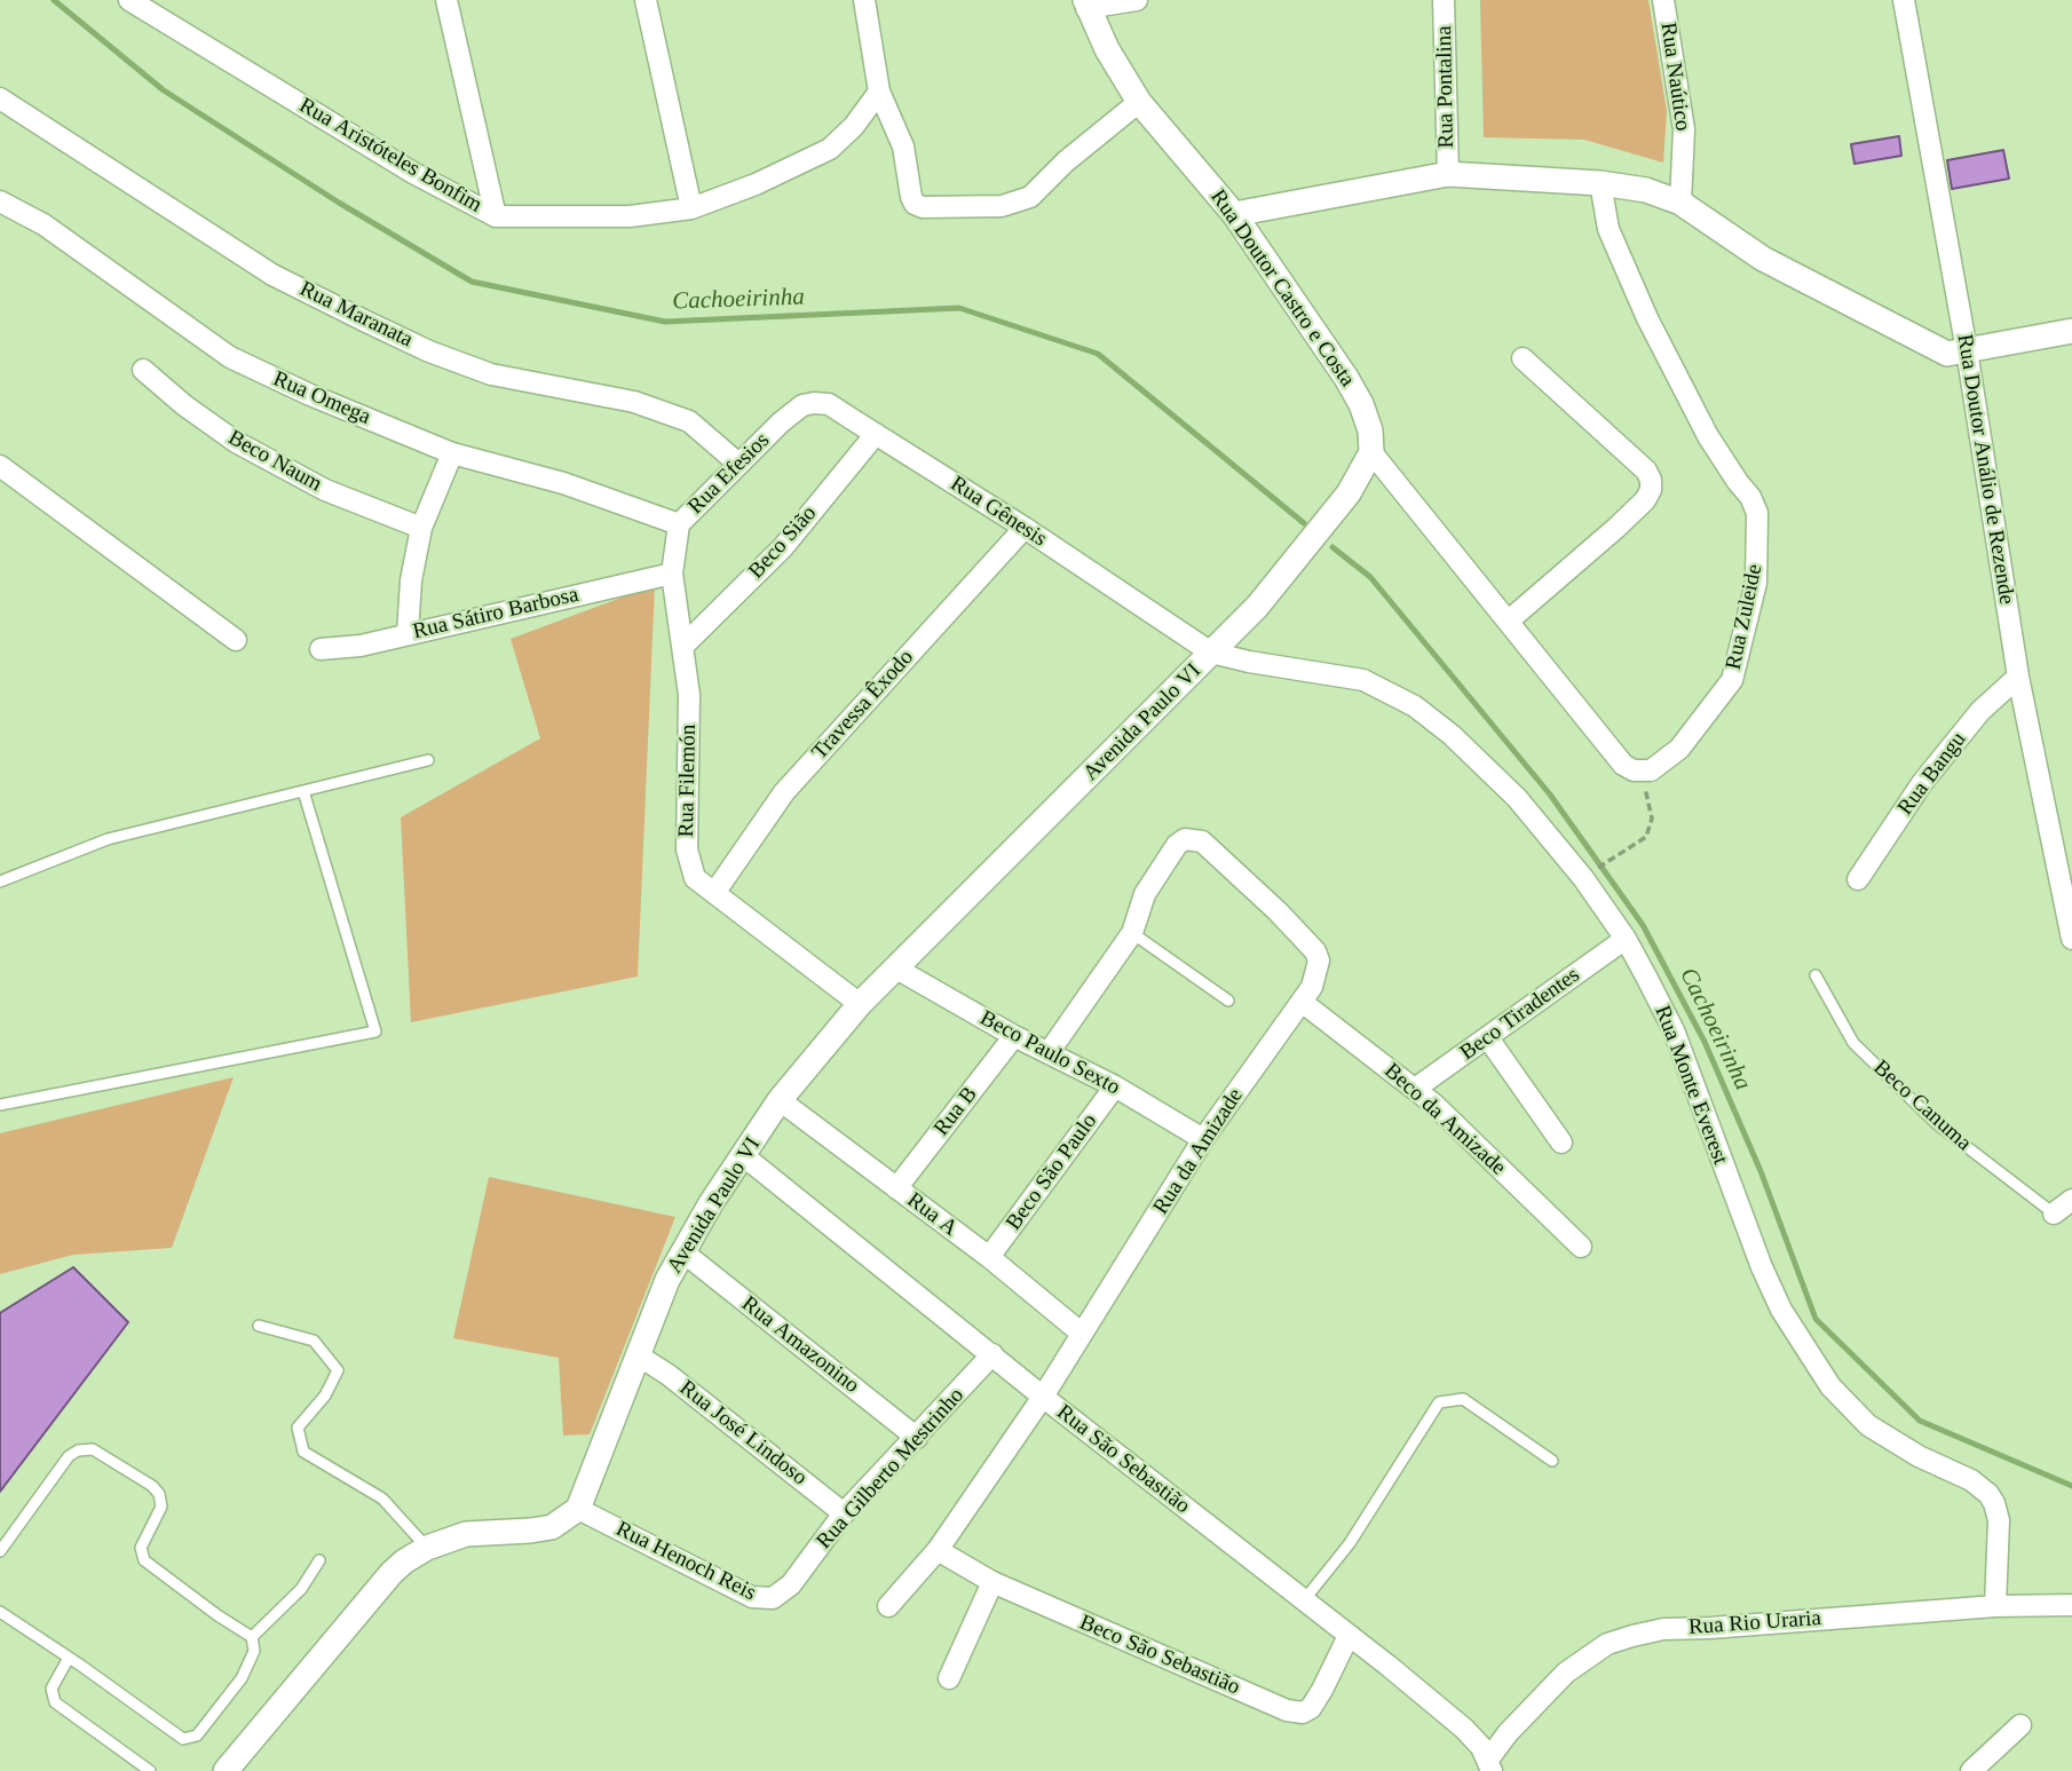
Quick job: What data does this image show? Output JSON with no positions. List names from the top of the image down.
{
  "streets": {
    "street": [
      "Rua Naútico",
      "Rua Pontalina",
      "Rua Aristóteles Bonfim",
      "Rua Doutor Castro e Costa",
      "Rua Maranata",
      "Rua Omega",
      "Beco Naum",
      "Rua Doutor Análio de Rezende",
      "Rua Efesios",
      "Rua Gênesis",
      "Beco Sião",
      "Rua Sátiro Barbosa",
      "Rua Zuleide",
      "Travessa Êxodo",
      "Avenida Paulo VI",
      "Rua Bangu",
      "Rua Filemón",
      "Beco Tiradentes",
      "Beco Paulo Sexto",
      "Rua Monte Everest",
      "Rua B",
      "Beco da Amizade",
      "Rua da Amizade",
      "Beco São Paulo",
      "Rua A",
      "Rua Amazonino",
      "Rua José Lindoso",
      "Rua São Sebastião",
      "Rua Gilberto Mestrinho",
      "Rua Henoch Reis",
      "Rua Rio Uraria",
      "Beco São Sebastião"
    ],
    "lane": ["Beco Canuma"]
  },
  "crossings": [
    ["Rua Maranata", "Rua Efesios"],
    ["Rua Omega", "Rua Efesios"],
    ["Rua Doutor Análio de Rezende", "Rua Bangu"],
    ["Rua Efesios", "Rua Gênesis"],
    ["Rua Efesios", "Rua Sátiro Barbosa"],
    ["Rua Efesios", "Rua Filemón"],
    ["Rua Gênesis", "Beco Sião"],
    ["Rua Gênesis", "Travessa Êxodo"],
    ["Rua Gênesis", "Avenida Paulo VI"],
    ["Rua Gênesis", "Rua Monte Everest"],
    ["Beco Sião", "Rua Filemón"],
    ["Rua Sátiro Barbosa", "Rua Filemón"],
    ["Travessa Êxodo", "Rua Filemón"],
    ["Avenida Paulo VI", "Rua Filemón"],
    ["Avenida Paulo VI", "Beco Paulo Sexto"],
    ["Avenida Paulo VI", "Rua Monte Everest"],
    ["Avenida Paulo VI", "Rua A"],
    ["Avenida Paulo VI", "Rua Amazonino"],
    ["Avenida Paulo VI", "Rua José Lindoso"],
    ["Avenida Paulo VI", "Rua São Sebastião"],
    ["Avenida Paulo VI", "Rua Henoch Reis"],
    ["Beco Tiradentes", "Rua Monte Everest"],
    ["Beco Tiradentes", "Beco da Amizade"],
    ["Beco Paulo Sexto", "Rua B"],
    ["Beco Paulo Sexto", "Rua da Amizade"],
    ["Beco Paulo Sexto", "Beco São Paulo"],
    ["Rua Monte Everest", "Rua Rio Uraria"],
    ["Rua B", "Rua A"],
    ["Beco da Amizade", "Rua da Amizade"],
    ["Rua da Amizade", "Rua A"],
    ["Rua da Amizade", "Rua São Sebastião"],
    ["Beco São Paulo", "Rua A"],
    ["Rua Amazonino", "Rua Gilberto Mestrinho"],
    ["Rua José Lindoso", "Rua Gilberto Mestrinho"],
    ["Rua São Sebastião", "Rua Gilberto Mestrinho"],
    ["Rua São Sebastião", "Rua Rio Uraria"],
    ["Rua São Sebastião", "Beco São Sebastião"],
    ["Rua Gilberto Mestrinho", "Rua Henoch Reis"]
  ],
  "water": ["Cachoeirinha"]
}
